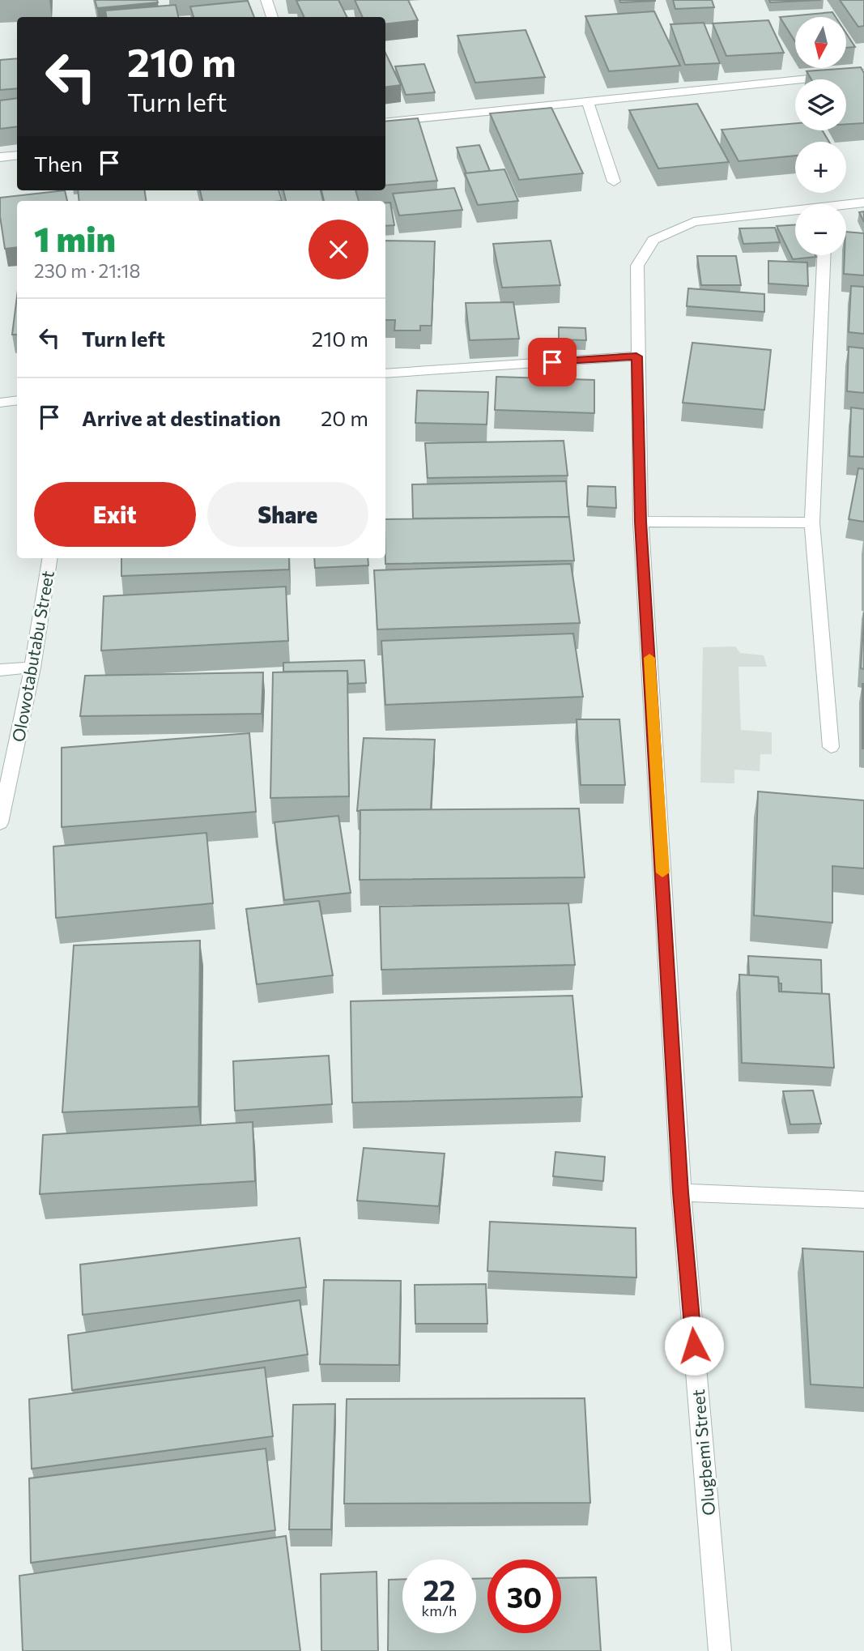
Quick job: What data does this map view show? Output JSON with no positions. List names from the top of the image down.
{
  "streets": {
    "street": ["Olowotabutabu Street", "Olugbemi Street"]
  },
  "north": "bottom",
  "page": {
    "map_buttons": ["+", "−"],
    "turn": ["210 m", "Turn left"],
    "then": "Then",
    "heading": ["1 min", "230 m · 21:18"],
    "list": [
      {
        "name": "Turn left",
        "value": "210 m"
      },
      {
        "name": "Arrive at destination",
        "value": "20 m"
      }
    ],
    "buttons": ["Exit", "Share"],
    "speed": "22 km/h",
    "limit": "30"
  }
}
